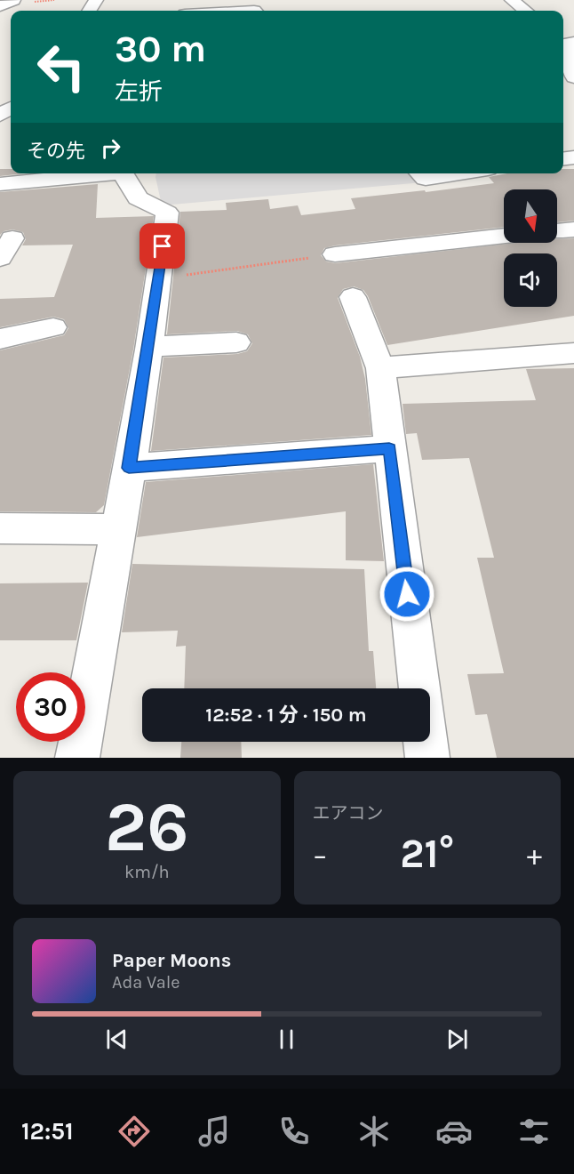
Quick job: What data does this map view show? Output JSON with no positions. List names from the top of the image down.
{
  "north": "bottom",
  "page": {
    "turn": ["30 m", "左折"],
    "then": "その先",
    "limit": "30",
    "trip": "12:52 · 1 分 · 150 m",
    "tile": [
      ["26", "km/h"],
      "エアコン"
    ],
    "heat": ["−", "21°", "+"],
    "song": ["Paper Moons", "Ada Vale"],
    "tabs": "12:51"
  }
}
